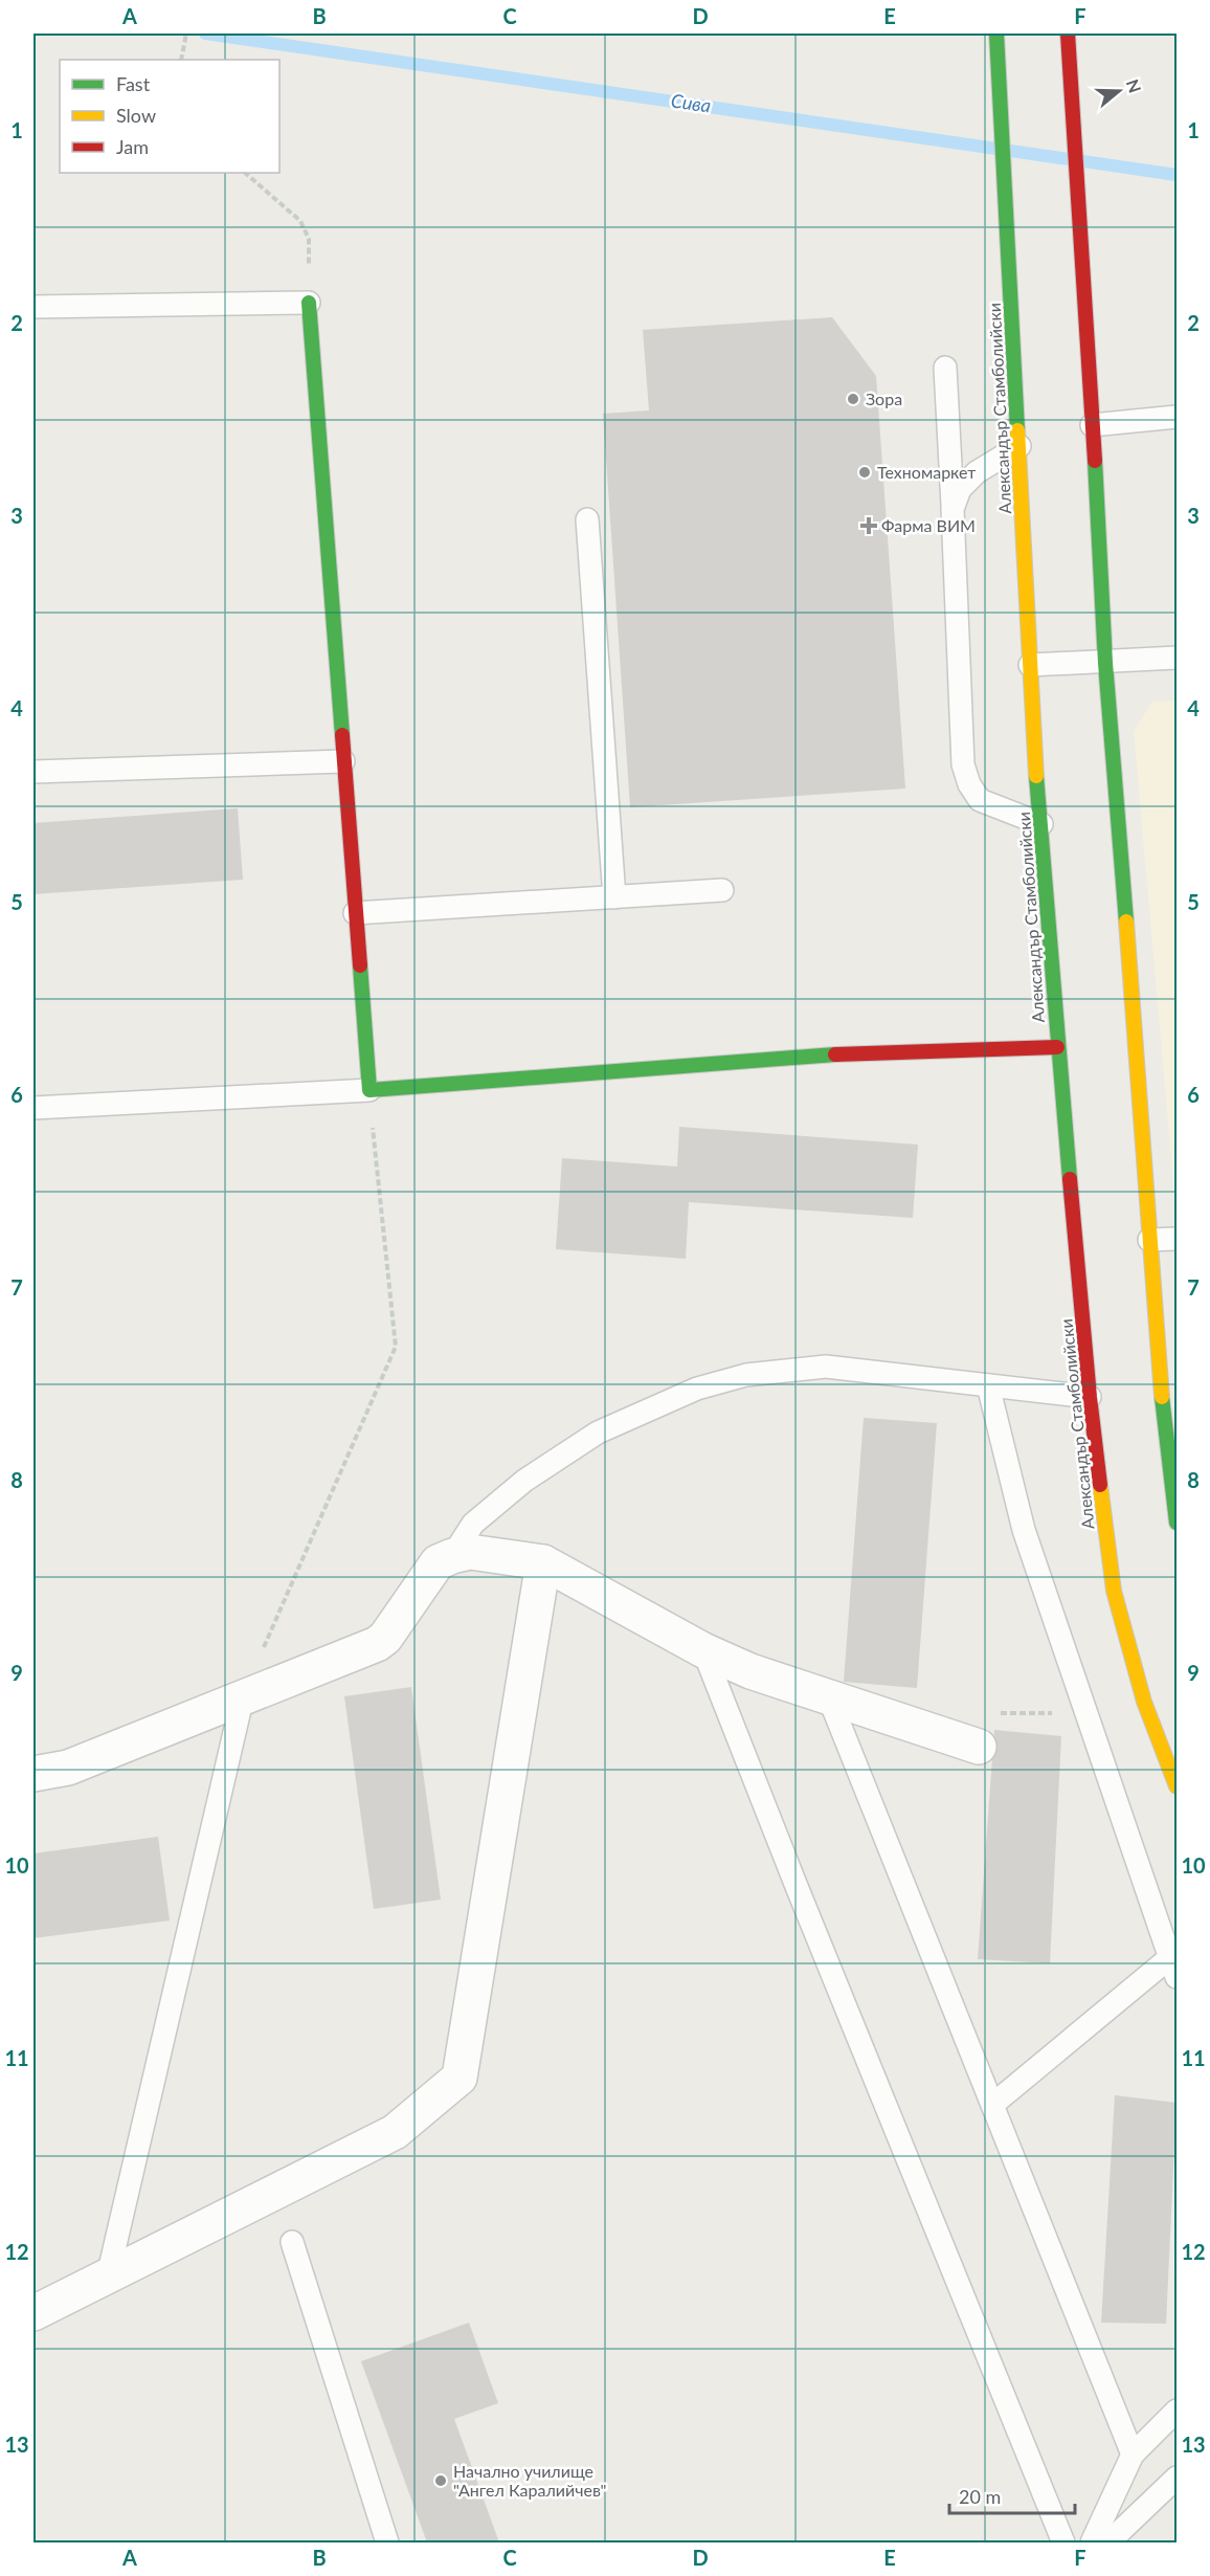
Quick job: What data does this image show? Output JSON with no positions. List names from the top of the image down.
{
  "streets": {
    "main road": ["Александър Стамболийски"]
  },
  "water": ["Сива"],
  "places": {
    "other": ["Зора", "Техномаркет", "Начално училище \"Ангел Каралийчев\""],
    "health": ["Фарма ВИМ"]
  },
  "legend": ["Fast", "Slow", "Jam"],
  "scale_bar": "20 m",
  "north": "right",
  "grid": {
    "columns": [
      "A",
      "B",
      "C",
      "D",
      "E",
      "F"
    ],
    "rows": [
      "1",
      "2",
      "3",
      "4",
      "5",
      "6",
      "7",
      "8",
      "9",
      "10",
      "11",
      "12",
      "13"
    ]
  }
}
